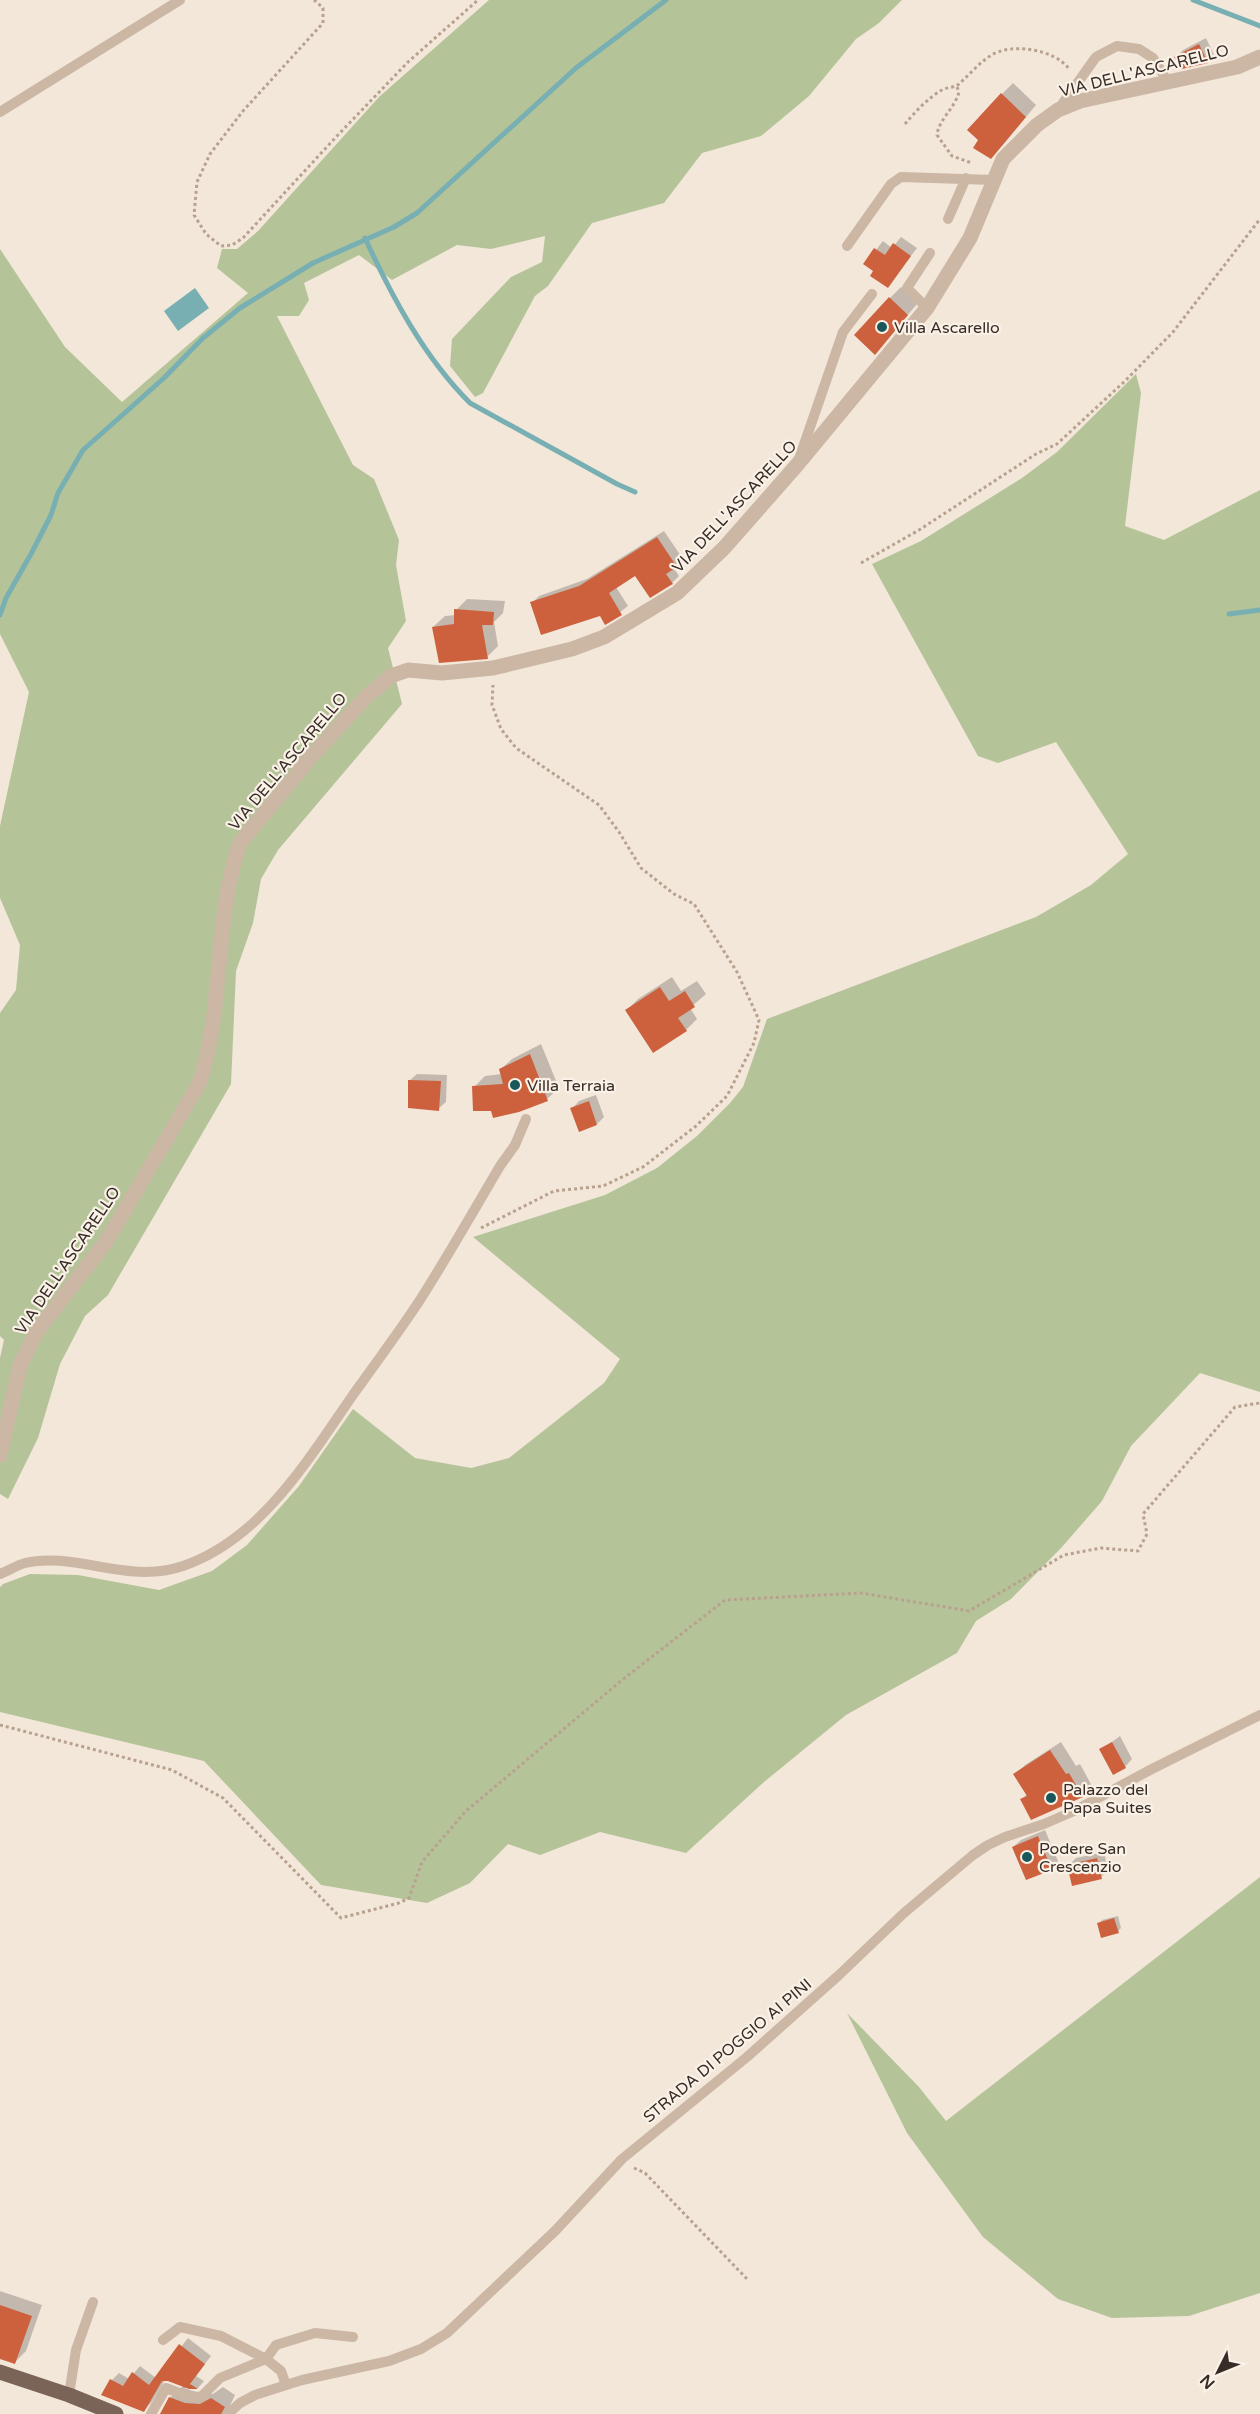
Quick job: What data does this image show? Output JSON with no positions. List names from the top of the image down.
{
  "streets": {
    "street": ["VIA DELL'ASCARELLO"],
    "lane": ["STRADA DI POGGIO AI PINI"]
  },
  "places": [
    "Villa Ascarello",
    "Villa Terraia",
    "Palazzo del Papa Suites",
    "Podere San Crescenzio"
  ],
  "north": "bottom left"
}
